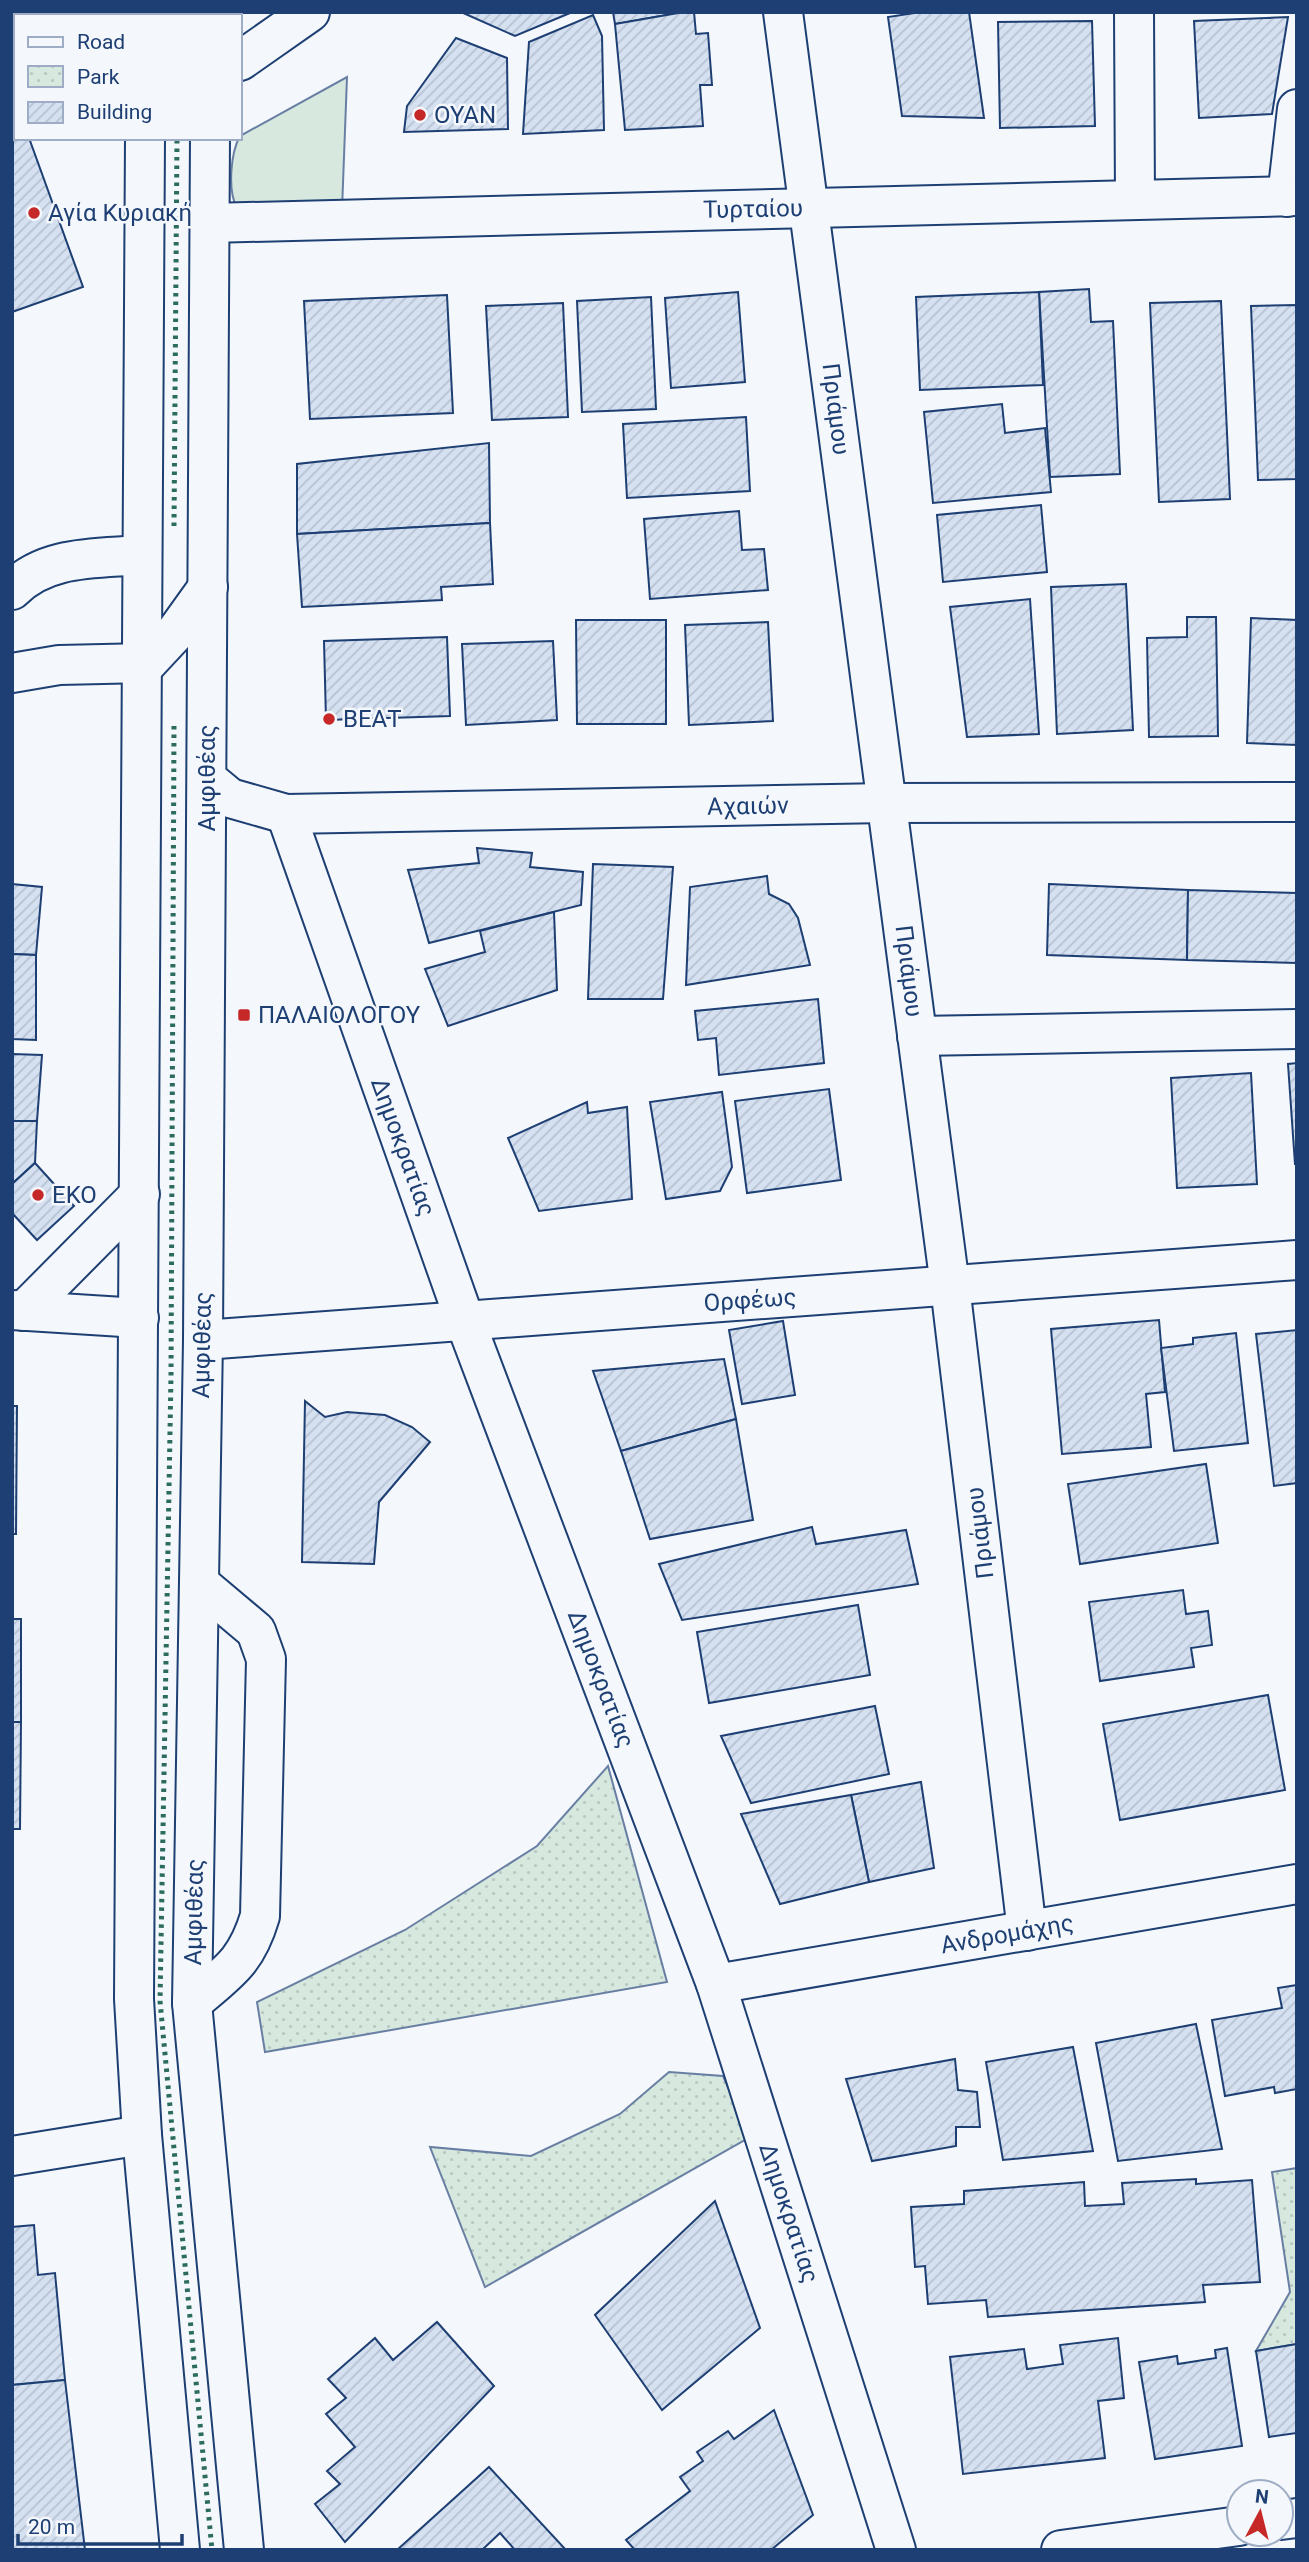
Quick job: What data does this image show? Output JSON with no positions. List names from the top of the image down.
{
  "streets": {
    "street": [
      "Τυρταίου",
      "Πριάμου",
      "Αμφιθέας",
      "Αχαιών",
      "Δημοκρατίας",
      "Ορφέως",
      "Ανδρομάχης"
    ]
  },
  "crossings": [
    ["Τυρταίου", "Πριάμου"],
    ["Τυρταίου", "Αμφιθέας"],
    ["Πριάμου", "Αχαιών"],
    ["Πριάμου", "Ορφέως"],
    ["Πριάμου", "Ανδρομάχης"],
    ["Αμφιθέας", "Αχαιών"],
    ["Αμφιθέας", "Ορφέως"],
    ["Αχαιών", "Δημοκρατίας"],
    ["Δημοκρατίας", "Ορφέως"],
    ["Δημοκρατίας", "Ανδρομάχης"]
  ],
  "places": {
    "other": [
      "OYAN",
      "Αγία Κυριακή",
      "ΒΕΑΤ",
      "EKO"
    ],
    "transit": ["ΠΑΛΑΙΟΛΟΓΟΥ"]
  },
  "legend": ["Road", "Park", "Building"],
  "scale_bar": "20 m",
  "north": "top"
}
